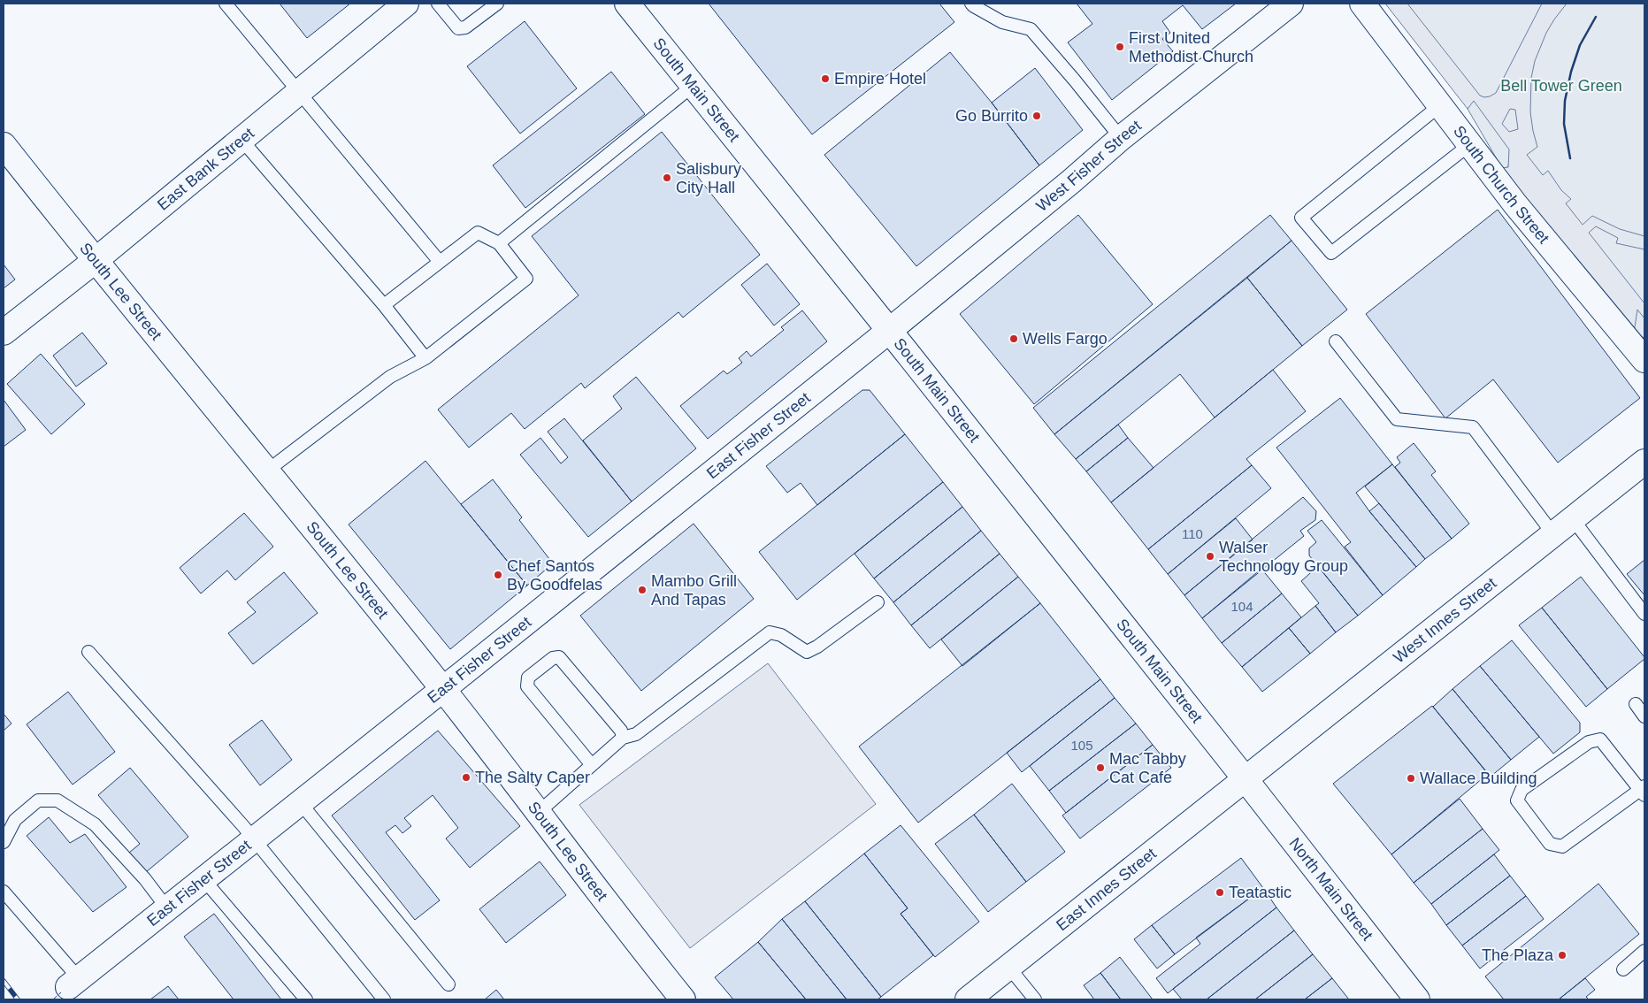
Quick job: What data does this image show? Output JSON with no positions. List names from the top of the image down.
{
  "streets": {
    "street": [
      "South Main Street",
      "West Fisher Street",
      "East Bank Street",
      "South Church Street",
      "South Lee Street",
      "East Fisher Street",
      "West Innes Street",
      "East Innes Street",
      "North Main Street"
    ]
  },
  "crossings": [
    ["South Main Street", "West Fisher Street"],
    ["South Main Street", "East Fisher Street"],
    ["South Main Street", "West Innes Street"],
    ["South Main Street", "East Innes Street"],
    ["South Main Street", "North Main Street"],
    ["West Fisher Street", "East Fisher Street"],
    ["East Bank Street", "South Lee Street"],
    ["South Lee Street", "East Fisher Street"],
    ["West Innes Street", "East Innes Street"],
    ["West Innes Street", "North Main Street"],
    ["East Innes Street", "North Main Street"]
  ],
  "parks": ["Bell Tower Green"],
  "places": [
    "First United Methodist Church",
    "Empire Hotel",
    "Go Burrito",
    "Salisbury City Hall",
    "Wells Fargo",
    "Walser Technology Group",
    "Chef Santos By Goodfelas",
    "Mambo Grill And Tapas",
    "Mac Tabby Cat Cafe",
    "The Salty Caper",
    "Wallace Building",
    "Teatastic",
    "The Plaza"
  ],
  "house_numbers": ["110", "104", "105"]
}
